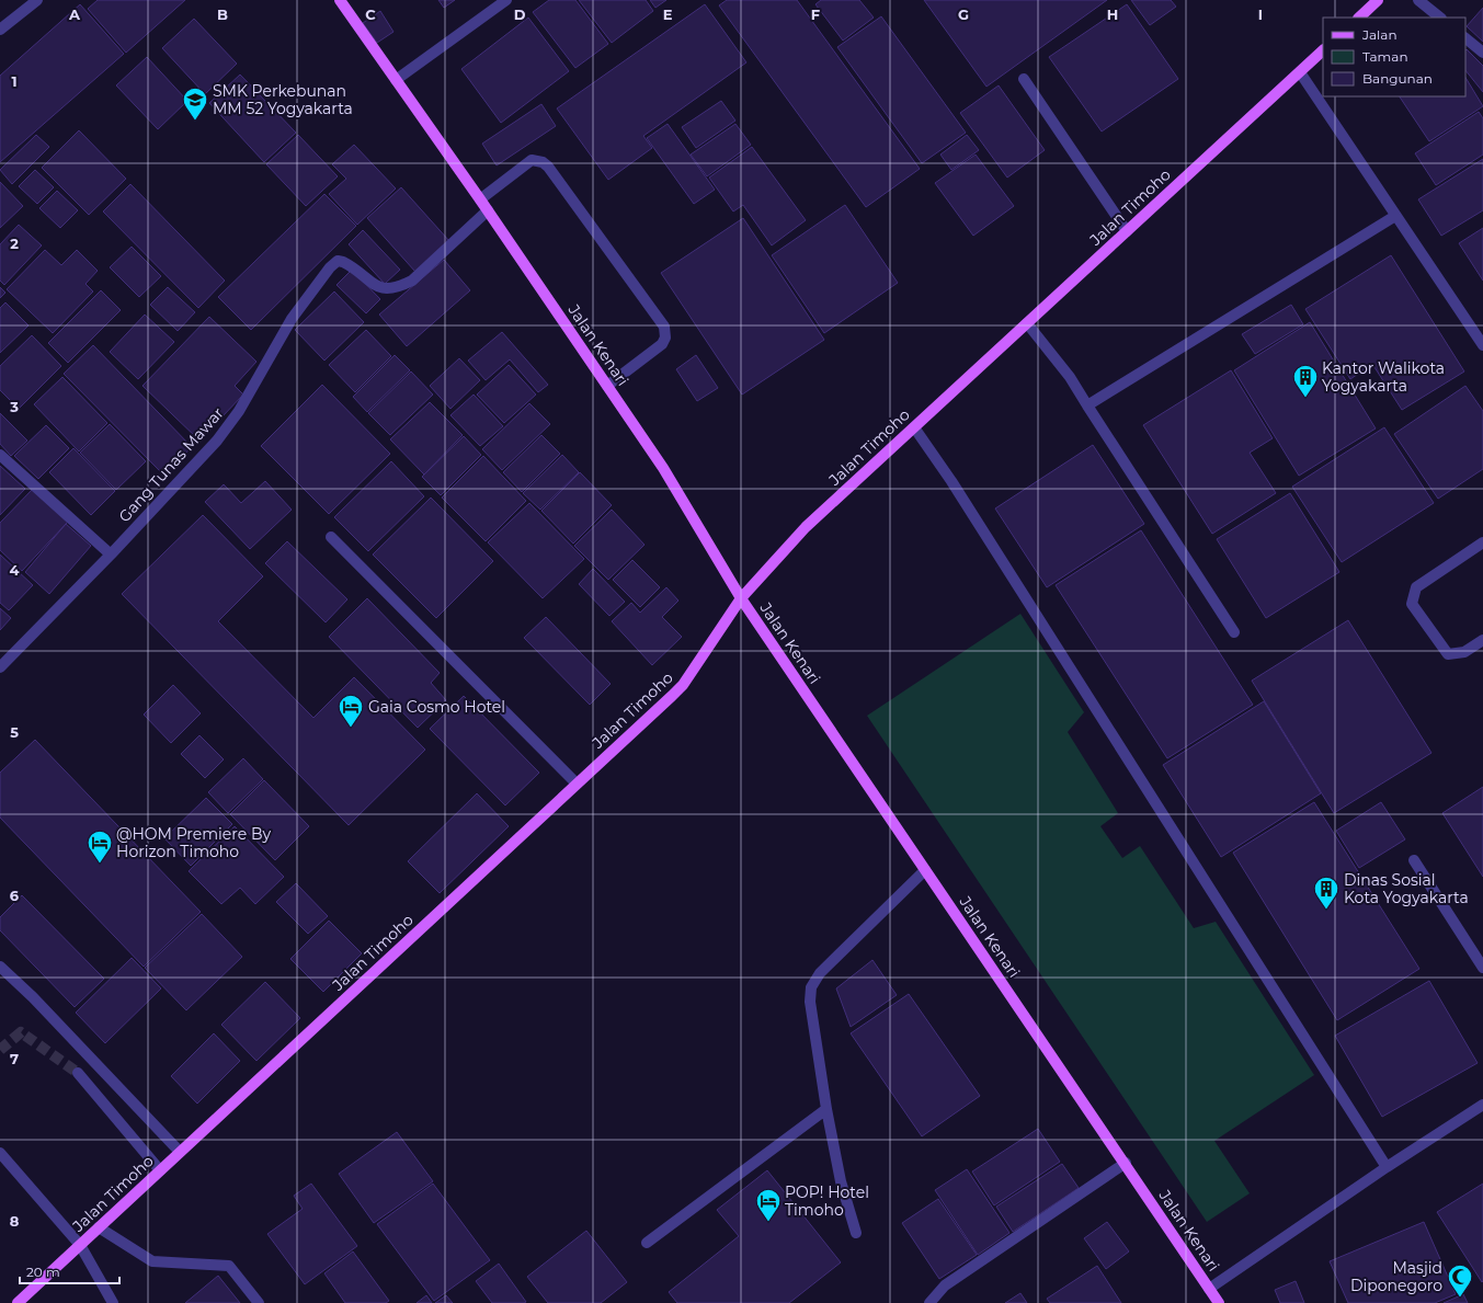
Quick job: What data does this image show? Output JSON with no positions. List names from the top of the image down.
{
  "streets": {
    "main road": ["Jalan Timoho", "Jalan Kenari"],
    "street": ["Gang Tunas Mawar"]
  },
  "crossings": [
    ["Jalan Timoho", "Jalan Kenari"],
    ["Jalan Kenari", "Gang Tunas Mawar"]
  ],
  "places": {
    "school or university": ["SMK Perkebunan MM 52 Yogyakarta"],
    "building": ["Kantor Walikota Yogyakarta", "Dinas Sosial Kota Yogyakarta"],
    "hotel": ["Gaia Cosmo Hotel", "@HOM Premiere By Horizon Timoho", "POP! Hotel Timoho"],
    "mosque": ["Masjid Diponegoro"]
  },
  "legend": ["Jalan", "Taman", "Bangunan"],
  "scale_bar": "20 m",
  "grid": {
    "columns": [
      "A",
      "B",
      "C",
      "D",
      "E",
      "F",
      "G",
      "H",
      "I"
    ],
    "rows": [
      "1",
      "2",
      "3",
      "4",
      "5",
      "6",
      "7",
      "8"
    ]
  }
}
